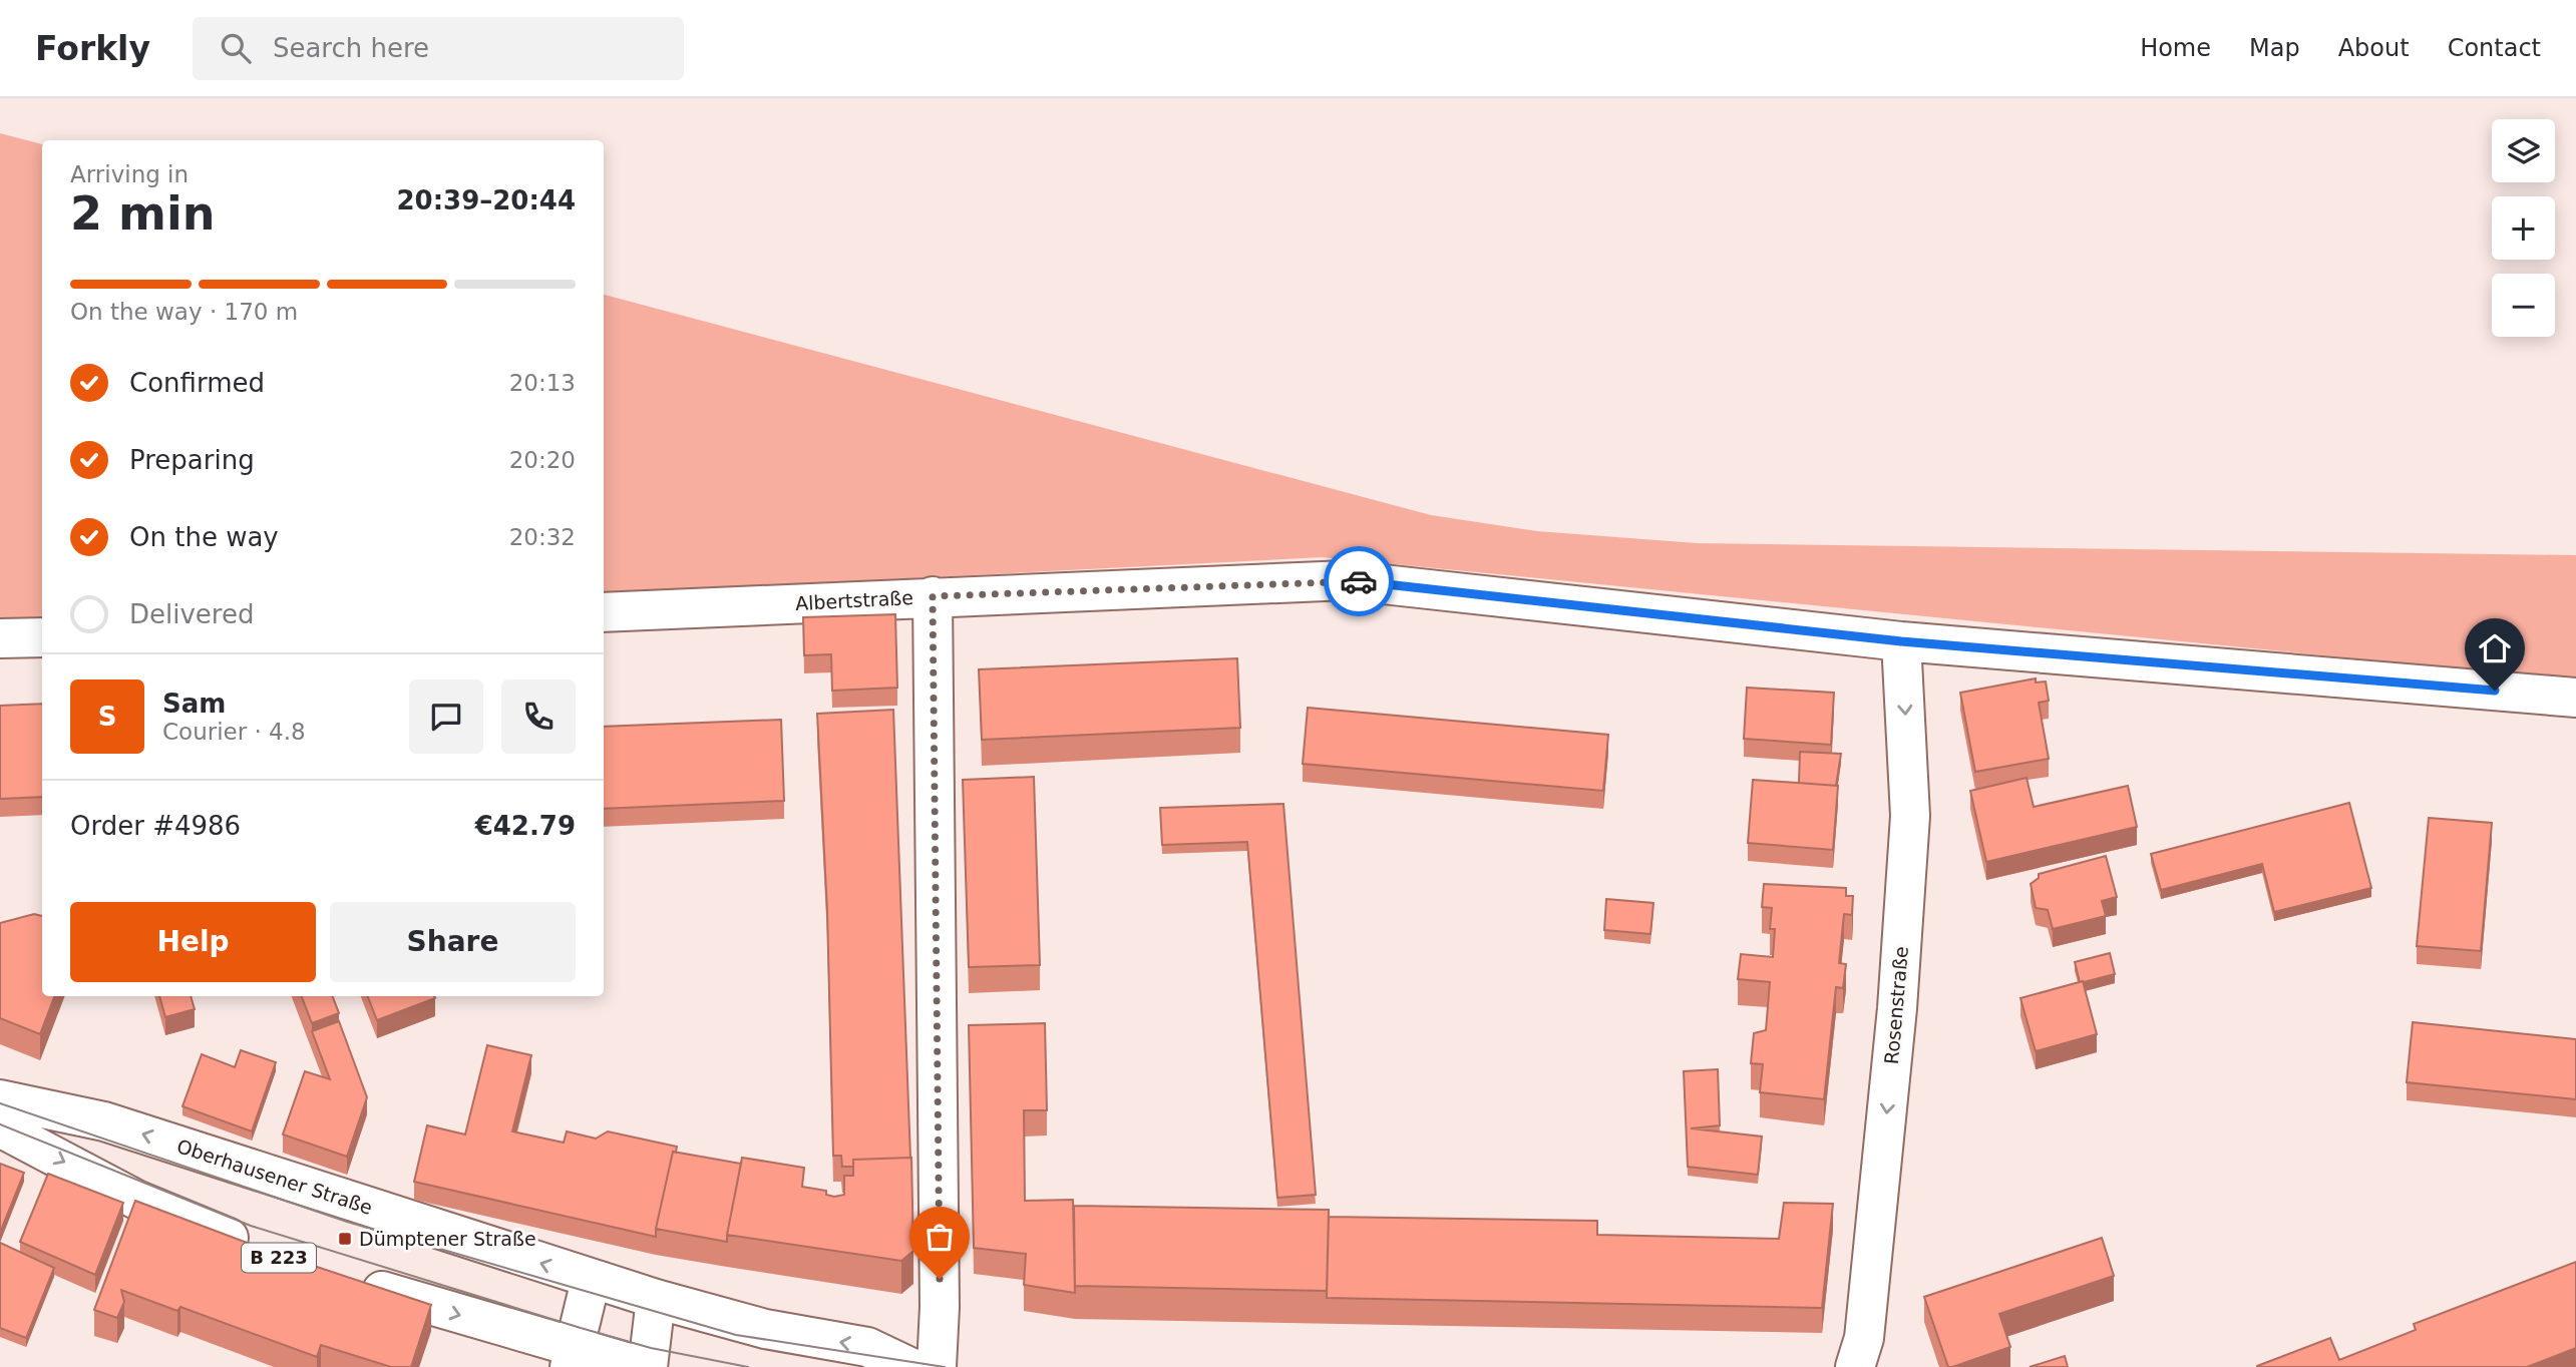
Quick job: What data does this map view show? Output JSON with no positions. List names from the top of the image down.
{
  "streets": {
    "street": [
      "Albertstraße",
      "Rosenstraße",
      "Oberhausener Straße",
      "B 223"
    ]
  },
  "crossings": [
    ["Albertstraße", "Rosenstraße"]
  ],
  "one_way": ["Rosenstraße"],
  "places": {
    "transit": ["Dümptener Straße"]
  },
  "page": {
    "header": "Forkly",
    "search": "Search here",
    "nav": [
      "Home",
      "Map",
      "About",
      "Contact"
    ],
    "map_buttons": ["+", "−"],
    "heading": ["2 min", "Arriving in", "20:39–20:44"],
    "panel": [
      "Sam",
      "Courier · 4.8",
      "Order #4986",
      "€42.79"
    ],
    "bar": "On the way · 170 m",
    "list": [
      ["Confirmed", "20:13"],
      ["Preparing", "20:20"],
      ["On the way", "20:32"],
      "Delivered"
    ],
    "round": "S",
    "buttons": ["Help", "Share"]
  }
}
